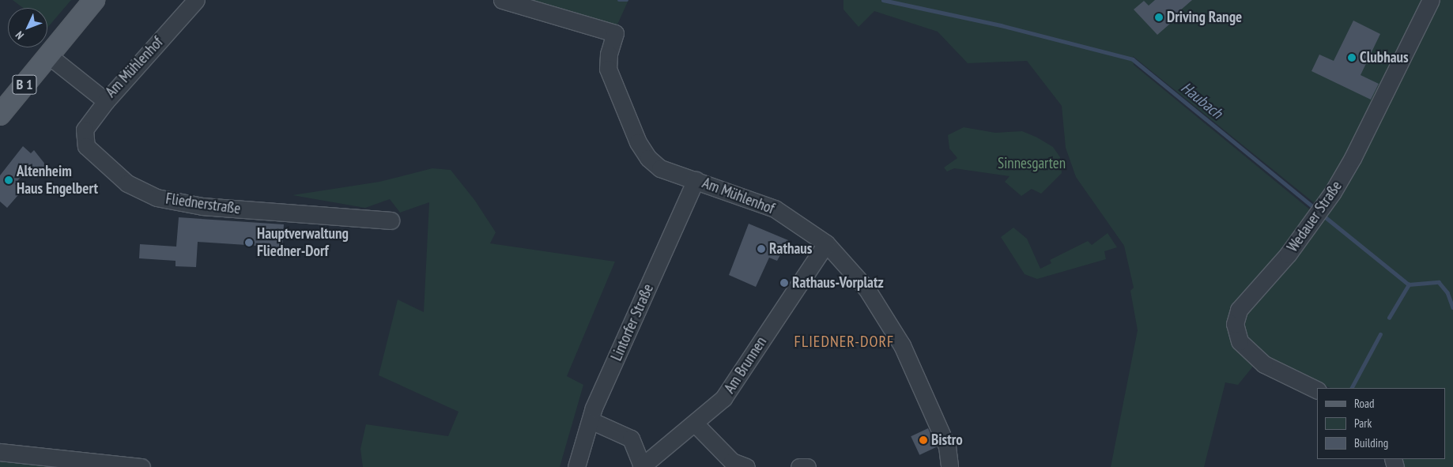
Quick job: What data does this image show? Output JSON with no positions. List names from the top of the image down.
{
  "streets": {
    "main road": ["B 1"],
    "street": [
      "Am Mühlenhof",
      "Fliednerstraße",
      "Wedauer Straße",
      "Lintorfer Straße",
      "Am Brunnen"
    ]
  },
  "crossings": [
    ["Am Mühlenhof", "B 1"],
    ["Am Mühlenhof", "Fliednerstraße"],
    ["Am Mühlenhof", "Lintorfer Straße"],
    ["Am Mühlenhof", "Am Brunnen"],
    ["Lintorfer Straße", "Am Brunnen"]
  ],
  "districts": ["FLIEDNER-DORF"],
  "water": ["Haubach"],
  "parks": ["Sinnesgarten"],
  "places": [
    "Driving Range",
    "Clubhaus",
    "Altenheim Haus Engelbert",
    "Hauptverwaltung Fliedner-Dorf",
    "Rathaus",
    "Rathaus-Vorplatz",
    "Bistro"
  ],
  "legend": ["Road", "Park", "Building"],
  "north": "bottom left"
}
